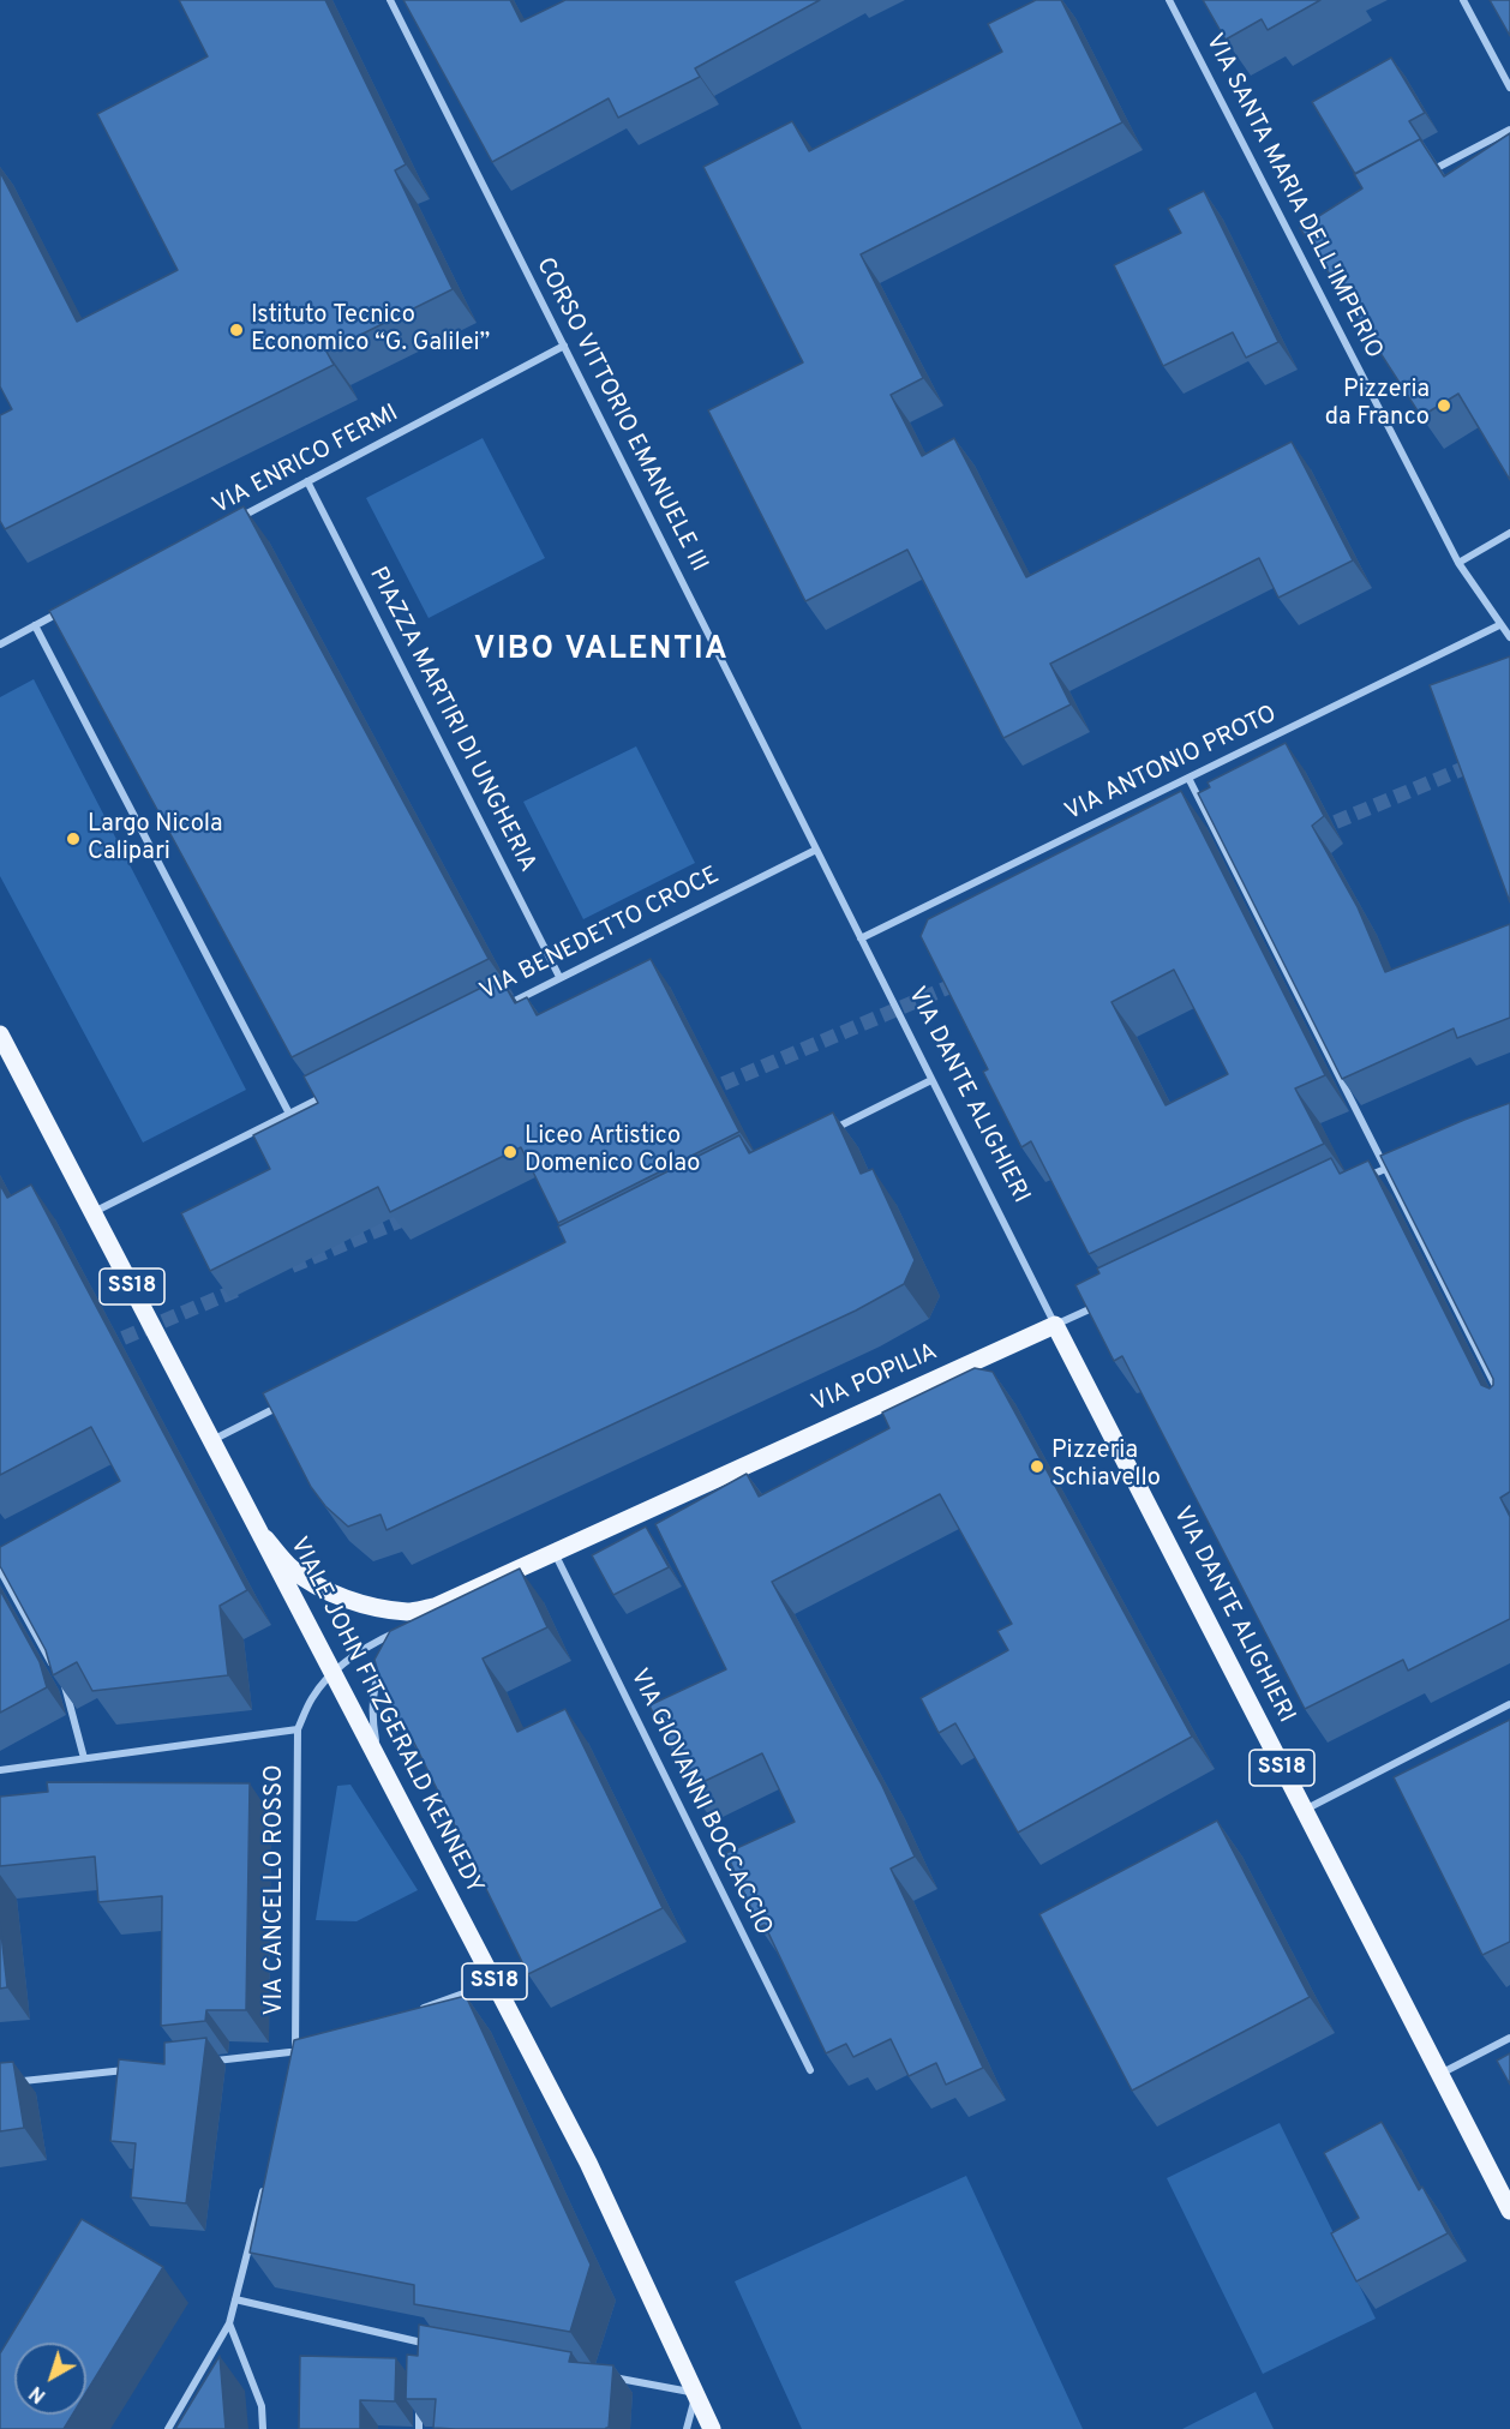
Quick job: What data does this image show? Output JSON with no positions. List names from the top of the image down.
{
  "streets": {
    "main road": [
      "VIA DANTE ALIGHIERI",
      "SS18",
      "VIA POPILIA",
      "VIALE JOHN FITZGERALD KENNEDY"
    ],
    "street": [
      "VIA SANTA MARIA DELL'IMPERIO",
      "CORSO VITTORIO EMANUELE III",
      "VIA ENRICO FERMI",
      "PIAZZA MARTIRI DI UNGHERIA",
      "VIA ANTONIO PROTO",
      "VIA BENEDETTO CROCE",
      "VIA GIOVANNI BOCCACCIO",
      "VIA CANCELLO ROSSO"
    ]
  },
  "crossings": [
    ["VIA SANTA MARIA DELL'IMPERIO", "VIA ANTONIO PROTO"],
    ["CORSO VITTORIO EMANUELE III", "VIA ENRICO FERMI"],
    ["CORSO VITTORIO EMANUELE III", "VIA BENEDETTO CROCE"],
    ["CORSO VITTORIO EMANUELE III", "VIA DANTE ALIGHIERI"],
    ["VIA ENRICO FERMI", "PIAZZA MARTIRI DI UNGHERIA"],
    ["PIAZZA MARTIRI DI UNGHERIA", "VIA BENEDETTO CROCE"],
    ["VIA ANTONIO PROTO", "VIA DANTE ALIGHIERI"],
    ["VIA BENEDETTO CROCE", "VIA DANTE ALIGHIERI"],
    ["VIA DANTE ALIGHIERI", "VIA POPILIA"],
    ["VIA POPILIA", "VIALE JOHN FITZGERALD KENNEDY"],
    ["VIA POPILIA", "VIA GIOVANNI BOCCACCIO"]
  ],
  "districts": ["VIBO VALENTIA"],
  "places": [
    "Istituto Tecnico Economico “G. Galilei”",
    "Pizzeria da Franco",
    "Largo Nicola Calipari",
    "Liceo Artistico Domenico Colao",
    "Pizzeria Schiavello"
  ],
  "north": "bottom left"
}
